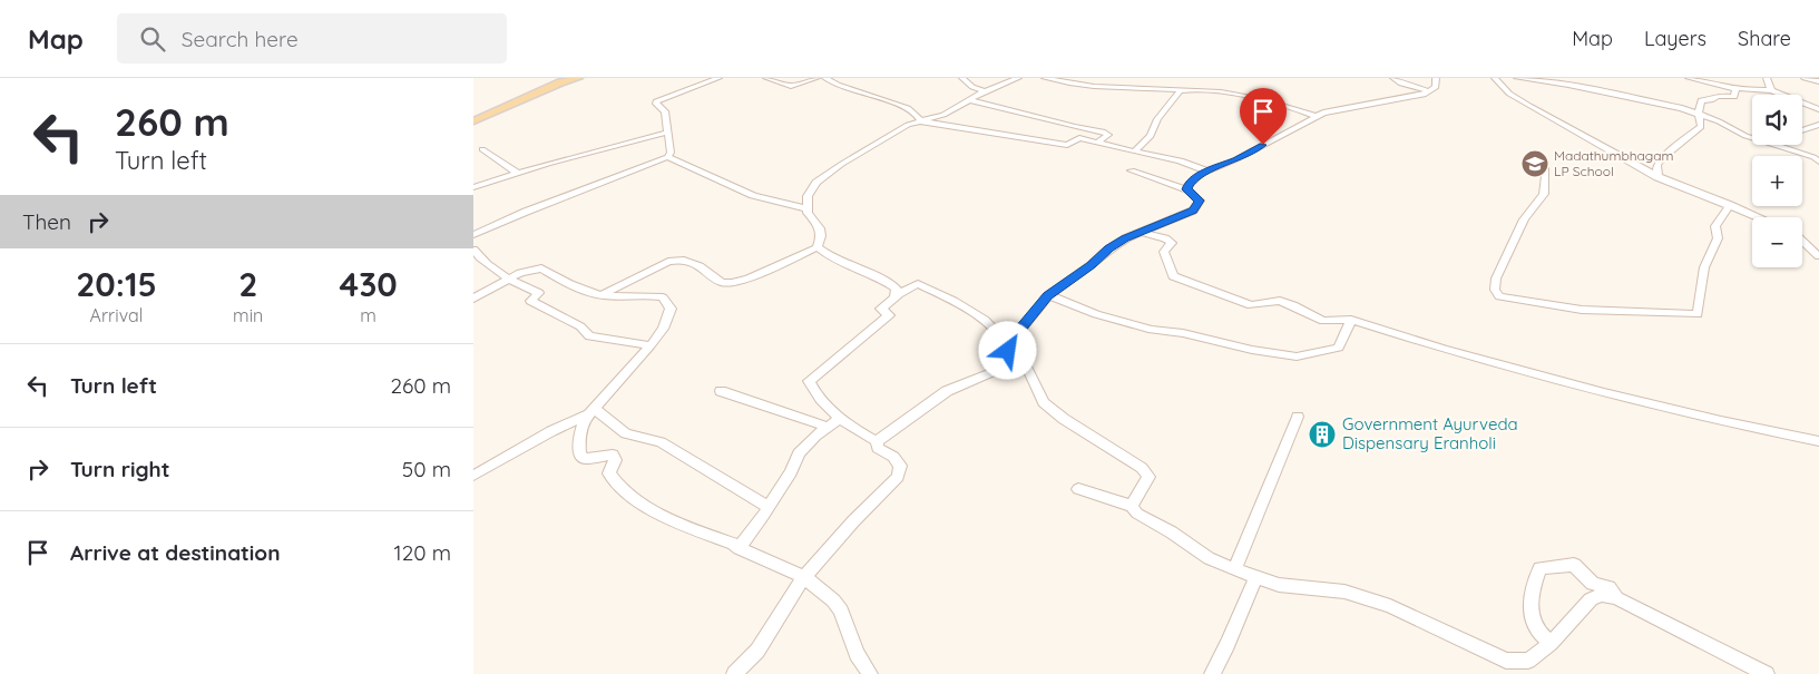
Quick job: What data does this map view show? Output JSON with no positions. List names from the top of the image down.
{
  "places": {
    "school or university": ["Madathumbhagam LP School"],
    "building": ["Government Ayurveda Dispensary Eranholi"]
  },
  "page": {
    "header": "Map",
    "search": "Search here",
    "nav": ["Map", "Layers", "Share"],
    "turn": ["260 m", "Turn left"],
    "map_buttons": ["+", "−"],
    "then": "Then",
    "eta": [
      "20:15",
      "Arrival",
      "2",
      "min",
      "430",
      "m"
    ],
    "list": [
      {
        "name": "Turn left",
        "value": "260 m"
      },
      {
        "name": "Turn right",
        "value": "50 m"
      },
      {
        "name": "Arrive at destination",
        "value": "120 m"
      }
    ]
  }
}
